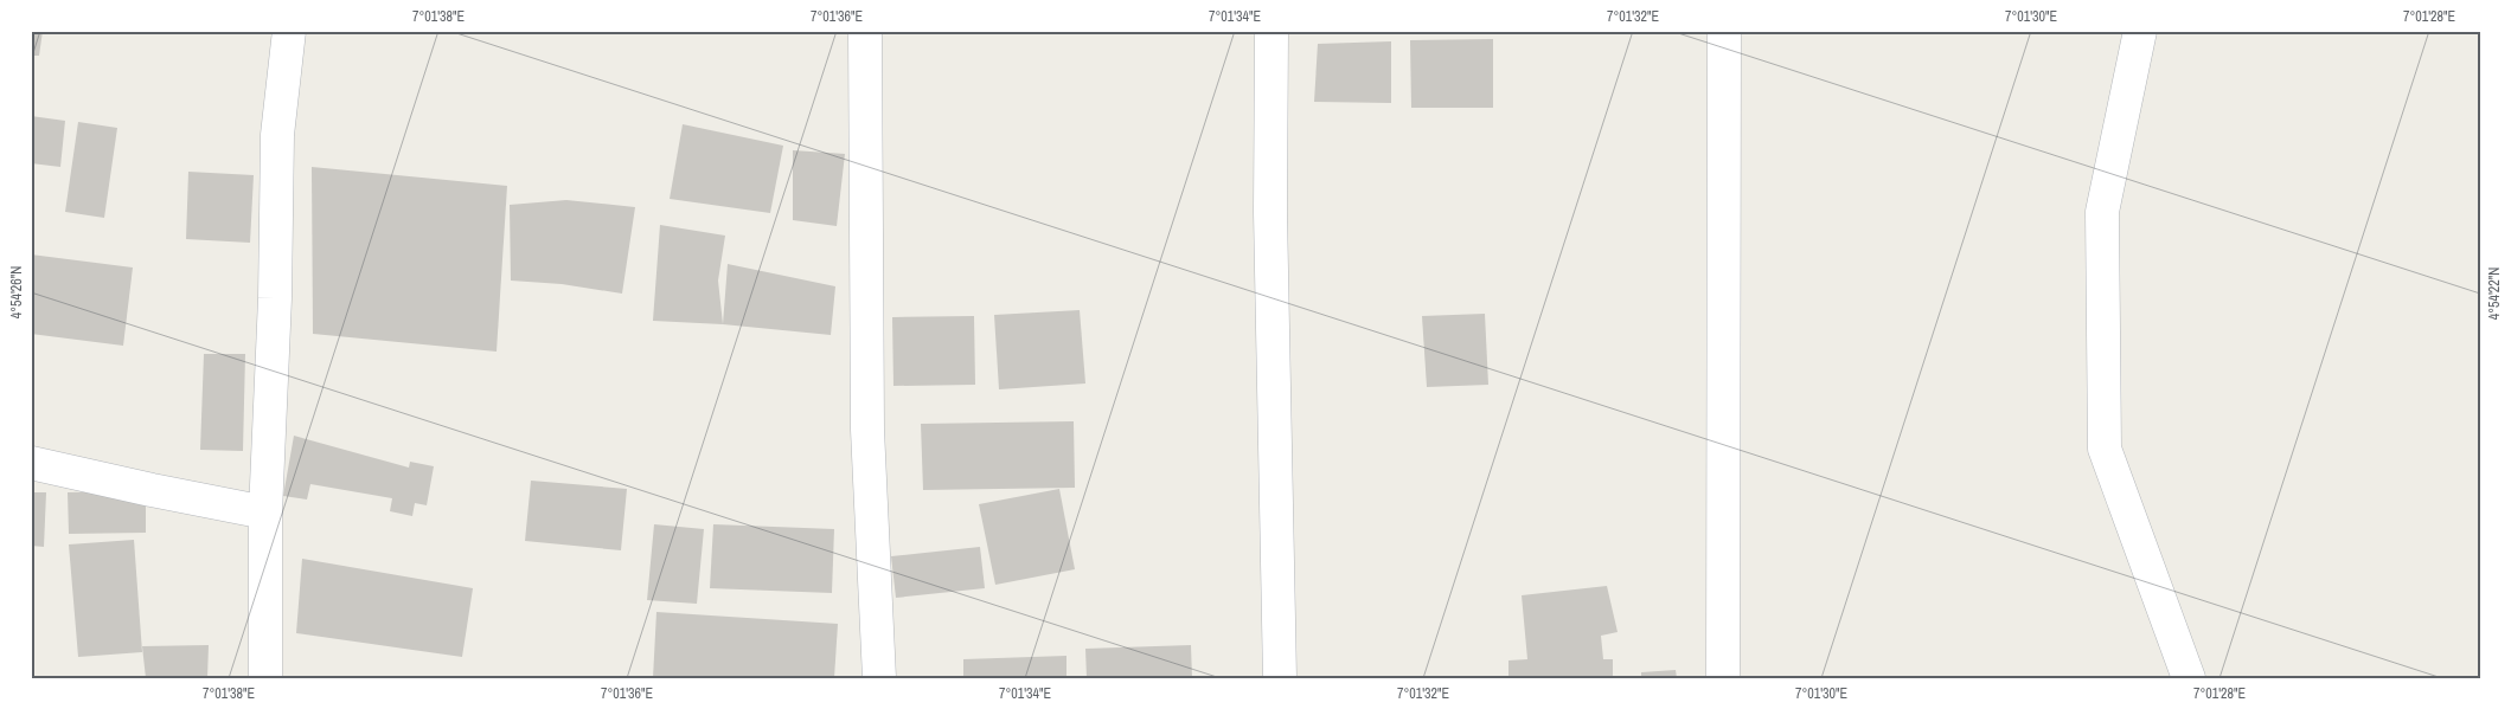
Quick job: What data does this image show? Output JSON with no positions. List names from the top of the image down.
{
  "coordinates": [
    "7°01'38\"E",
    "7°01'36\"E",
    "7°01'34\"E",
    "7°01'32\"E",
    "7°01'30\"E",
    "7°01'28\"E",
    "4°54'26\"N",
    "4°54'22\"N"
  ]
}
